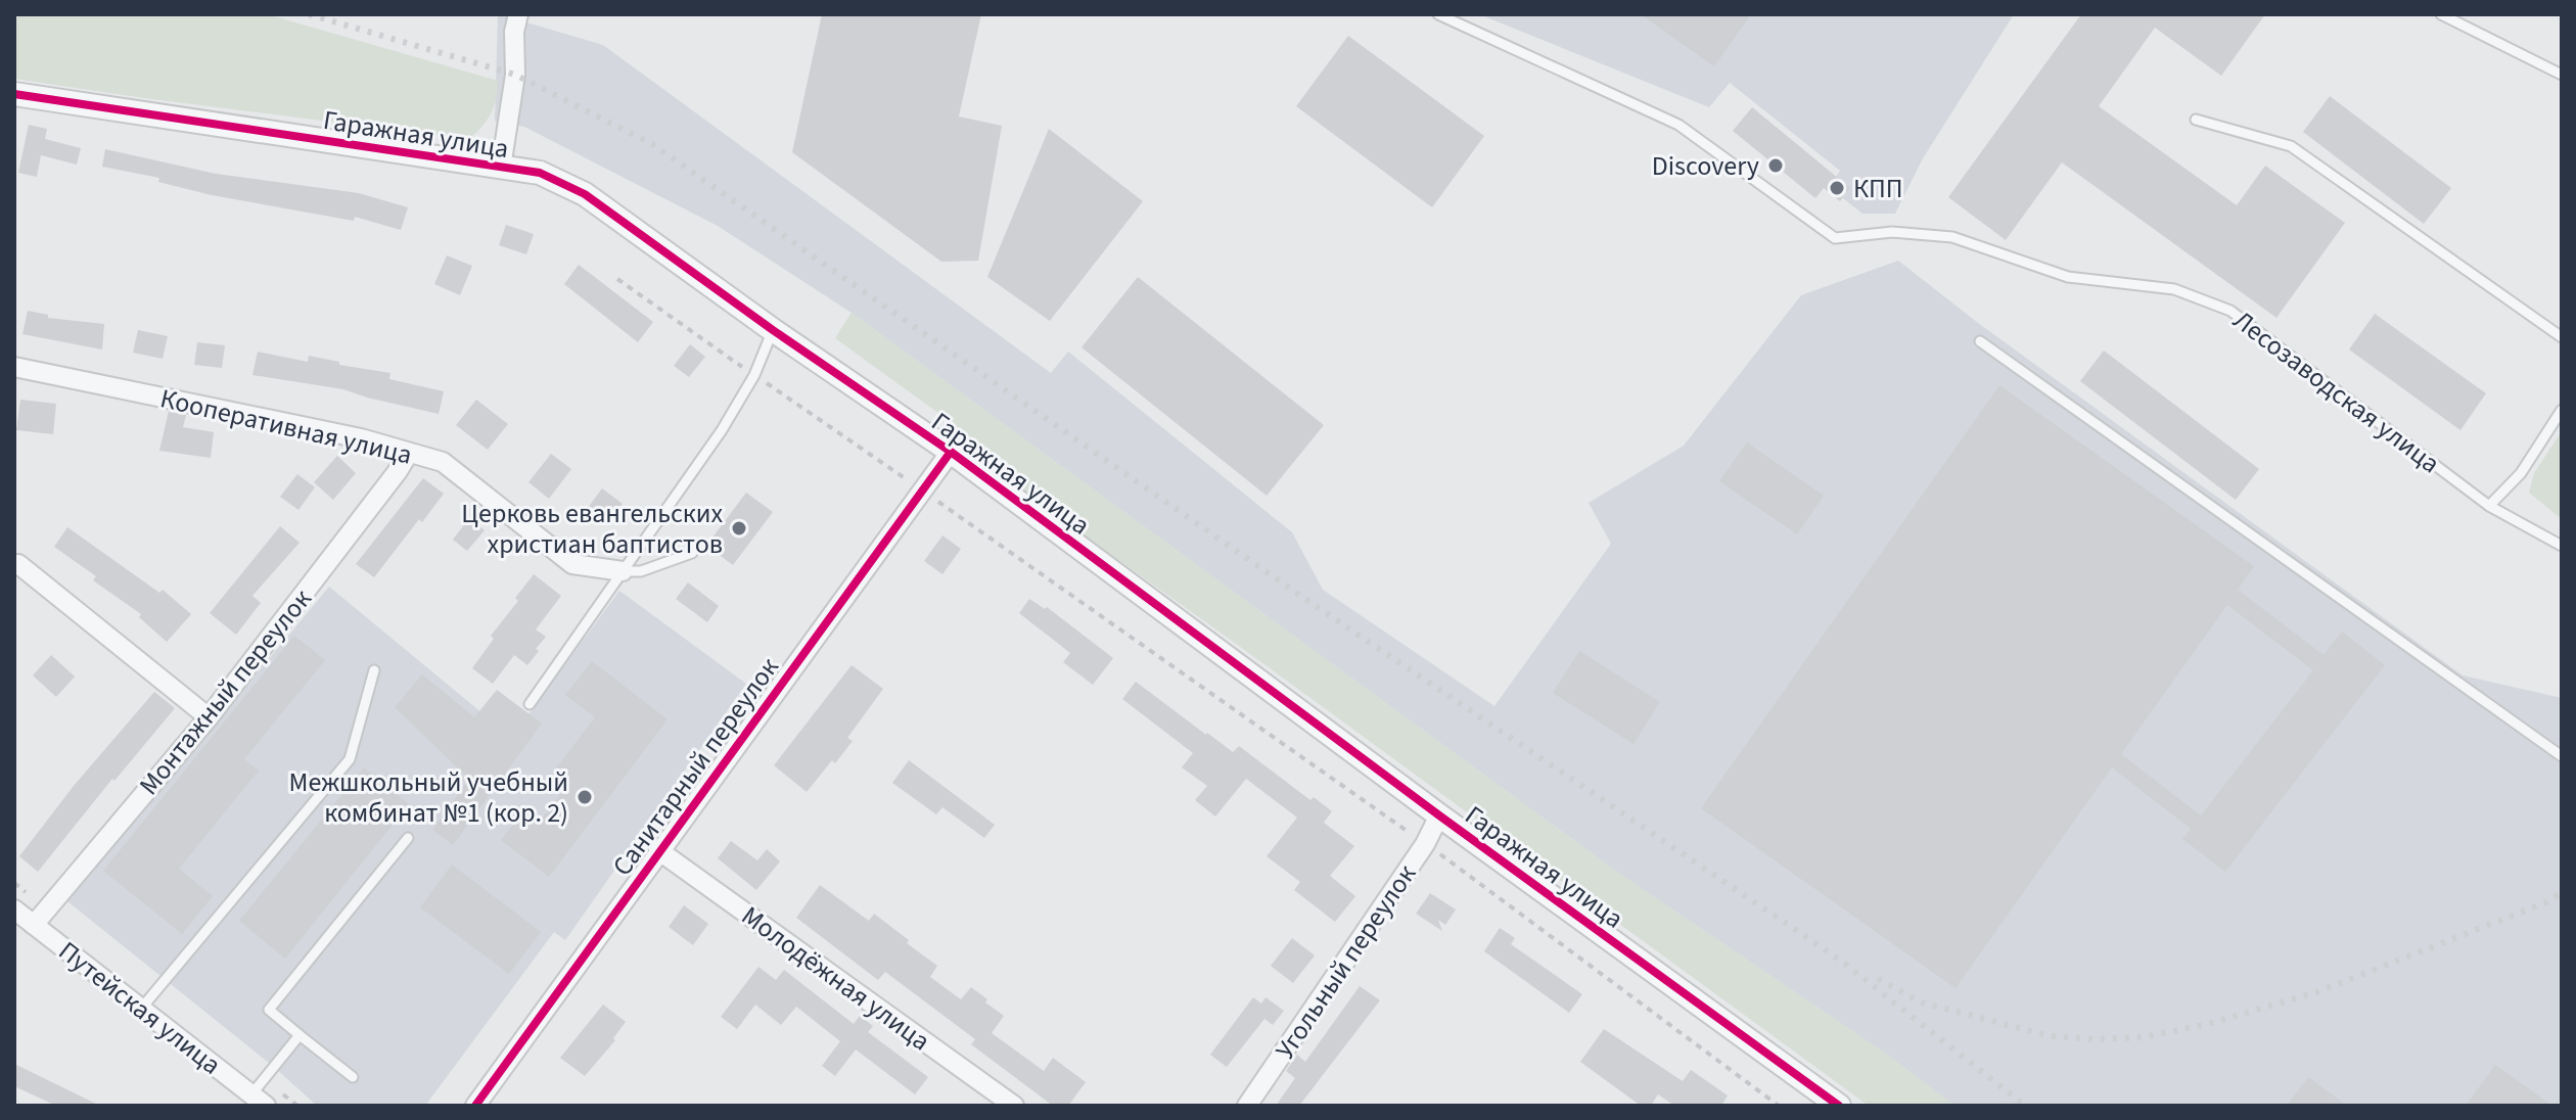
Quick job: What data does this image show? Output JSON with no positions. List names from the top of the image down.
{
  "streets": {
    "street": [
      "Гаражная улица",
      "Кооперативная улица",
      "Монтажный переулок",
      "Санитарный переулок",
      "Угольный переулок",
      "Молодёжная улица",
      "Путейская улица"
    ],
    "lane": ["Лесозаводская улица"]
  },
  "crossings": [
    ["Гаражная улица", "Санитарный переулок"],
    ["Гаражная улица", "Угольный переулок"],
    ["Кооперативная улица", "Монтажный переулок"],
    ["Монтажный переулок", "Путейская улица"],
    ["Санитарный переулок", "Молодёжная улица"]
  ],
  "places": [
    "Discovery",
    "КПП",
    "Церковь евангельских христиан баптистов",
    "Межшкольный учебный комбинат №1 (кор. 2)"
  ]
}
